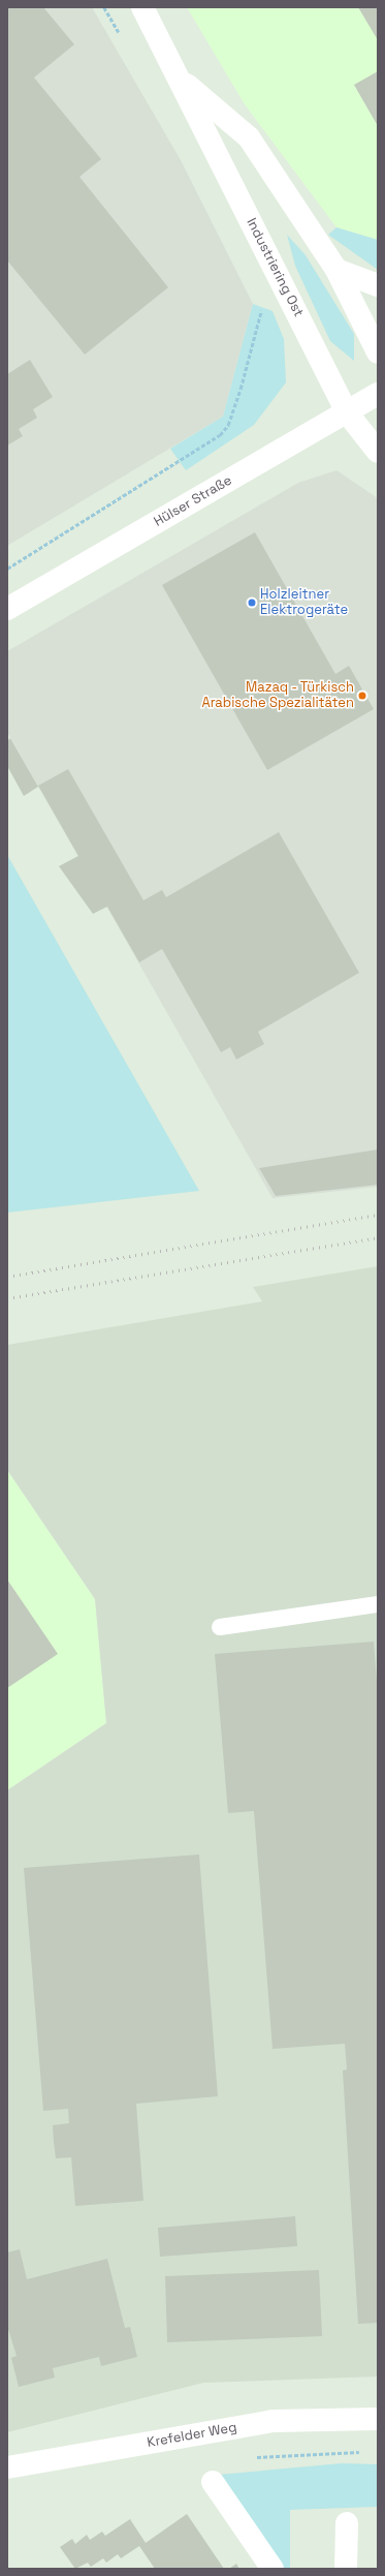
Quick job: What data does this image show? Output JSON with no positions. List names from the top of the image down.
{
  "streets": {
    "street": ["Industriering Ost", "Hülser Straße", "Krefelder Weg"]
  },
  "crossings": [
    ["Industriering Ost", "Hülser Straße"]
  ],
  "places": ["Holzleitner Elektrogeräte", "Mazaq - Türkisch Arabische Spezialitäten"]
}
